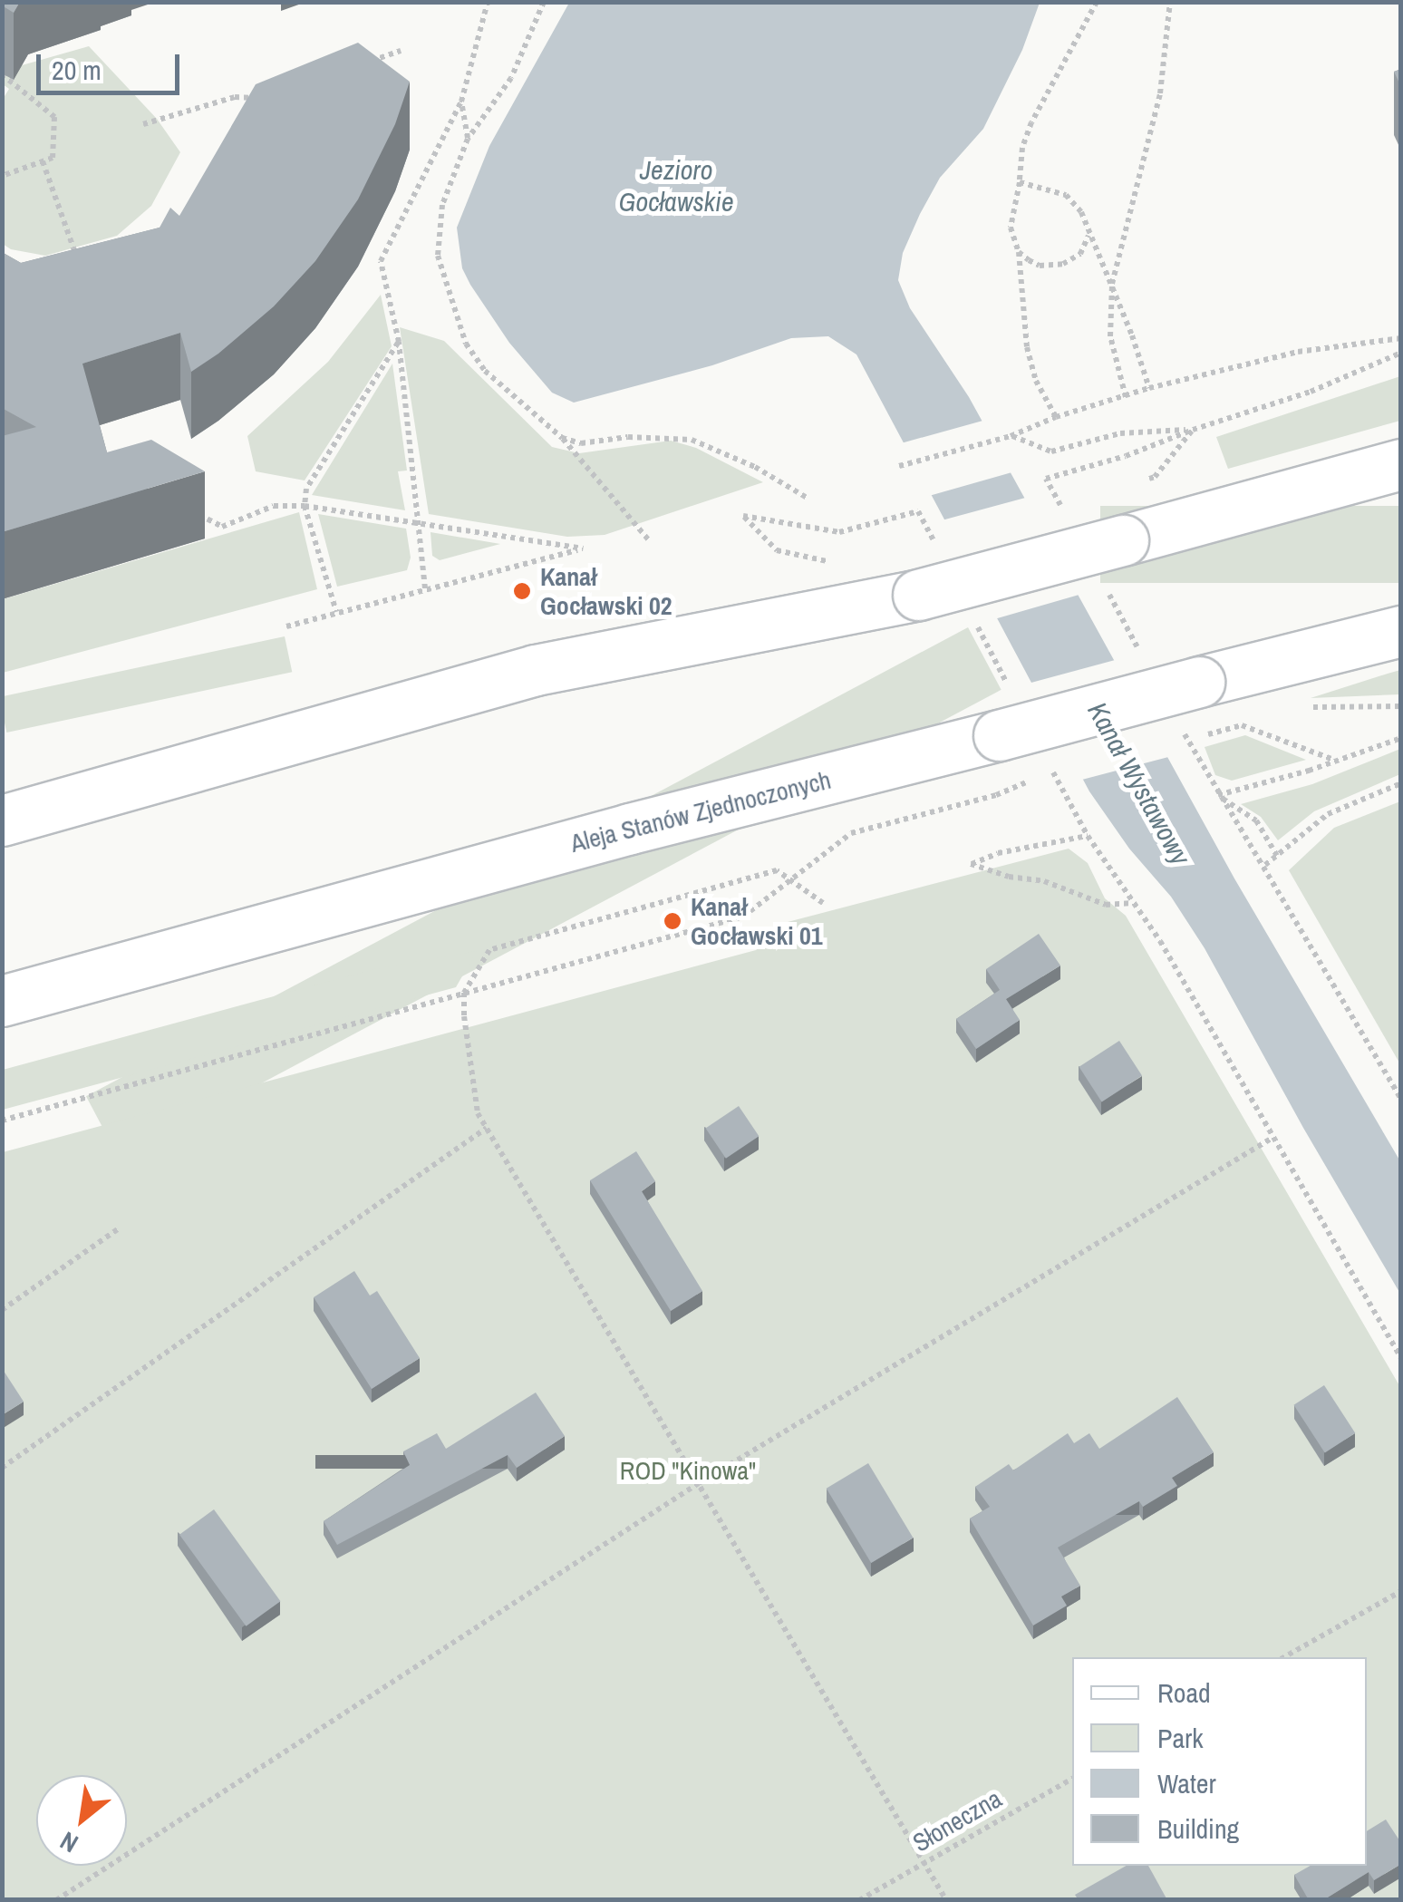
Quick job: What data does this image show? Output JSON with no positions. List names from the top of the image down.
{
  "streets": {
    "main road": ["Aleja Stanów Zjednoczonych"],
    "path": ["Słoneczna"]
  },
  "water": ["Jezioro Gocławskie", "Kanał Wystawowy"],
  "parks": ["ROD \"Kinowa\""],
  "places": ["Kanał Gocławski 02", "Kanał Gocławski 01"],
  "legend": [
    "Road",
    "Park",
    "Water",
    "Building"
  ],
  "scale_bar": "20 m",
  "north": "bottom left"
}
